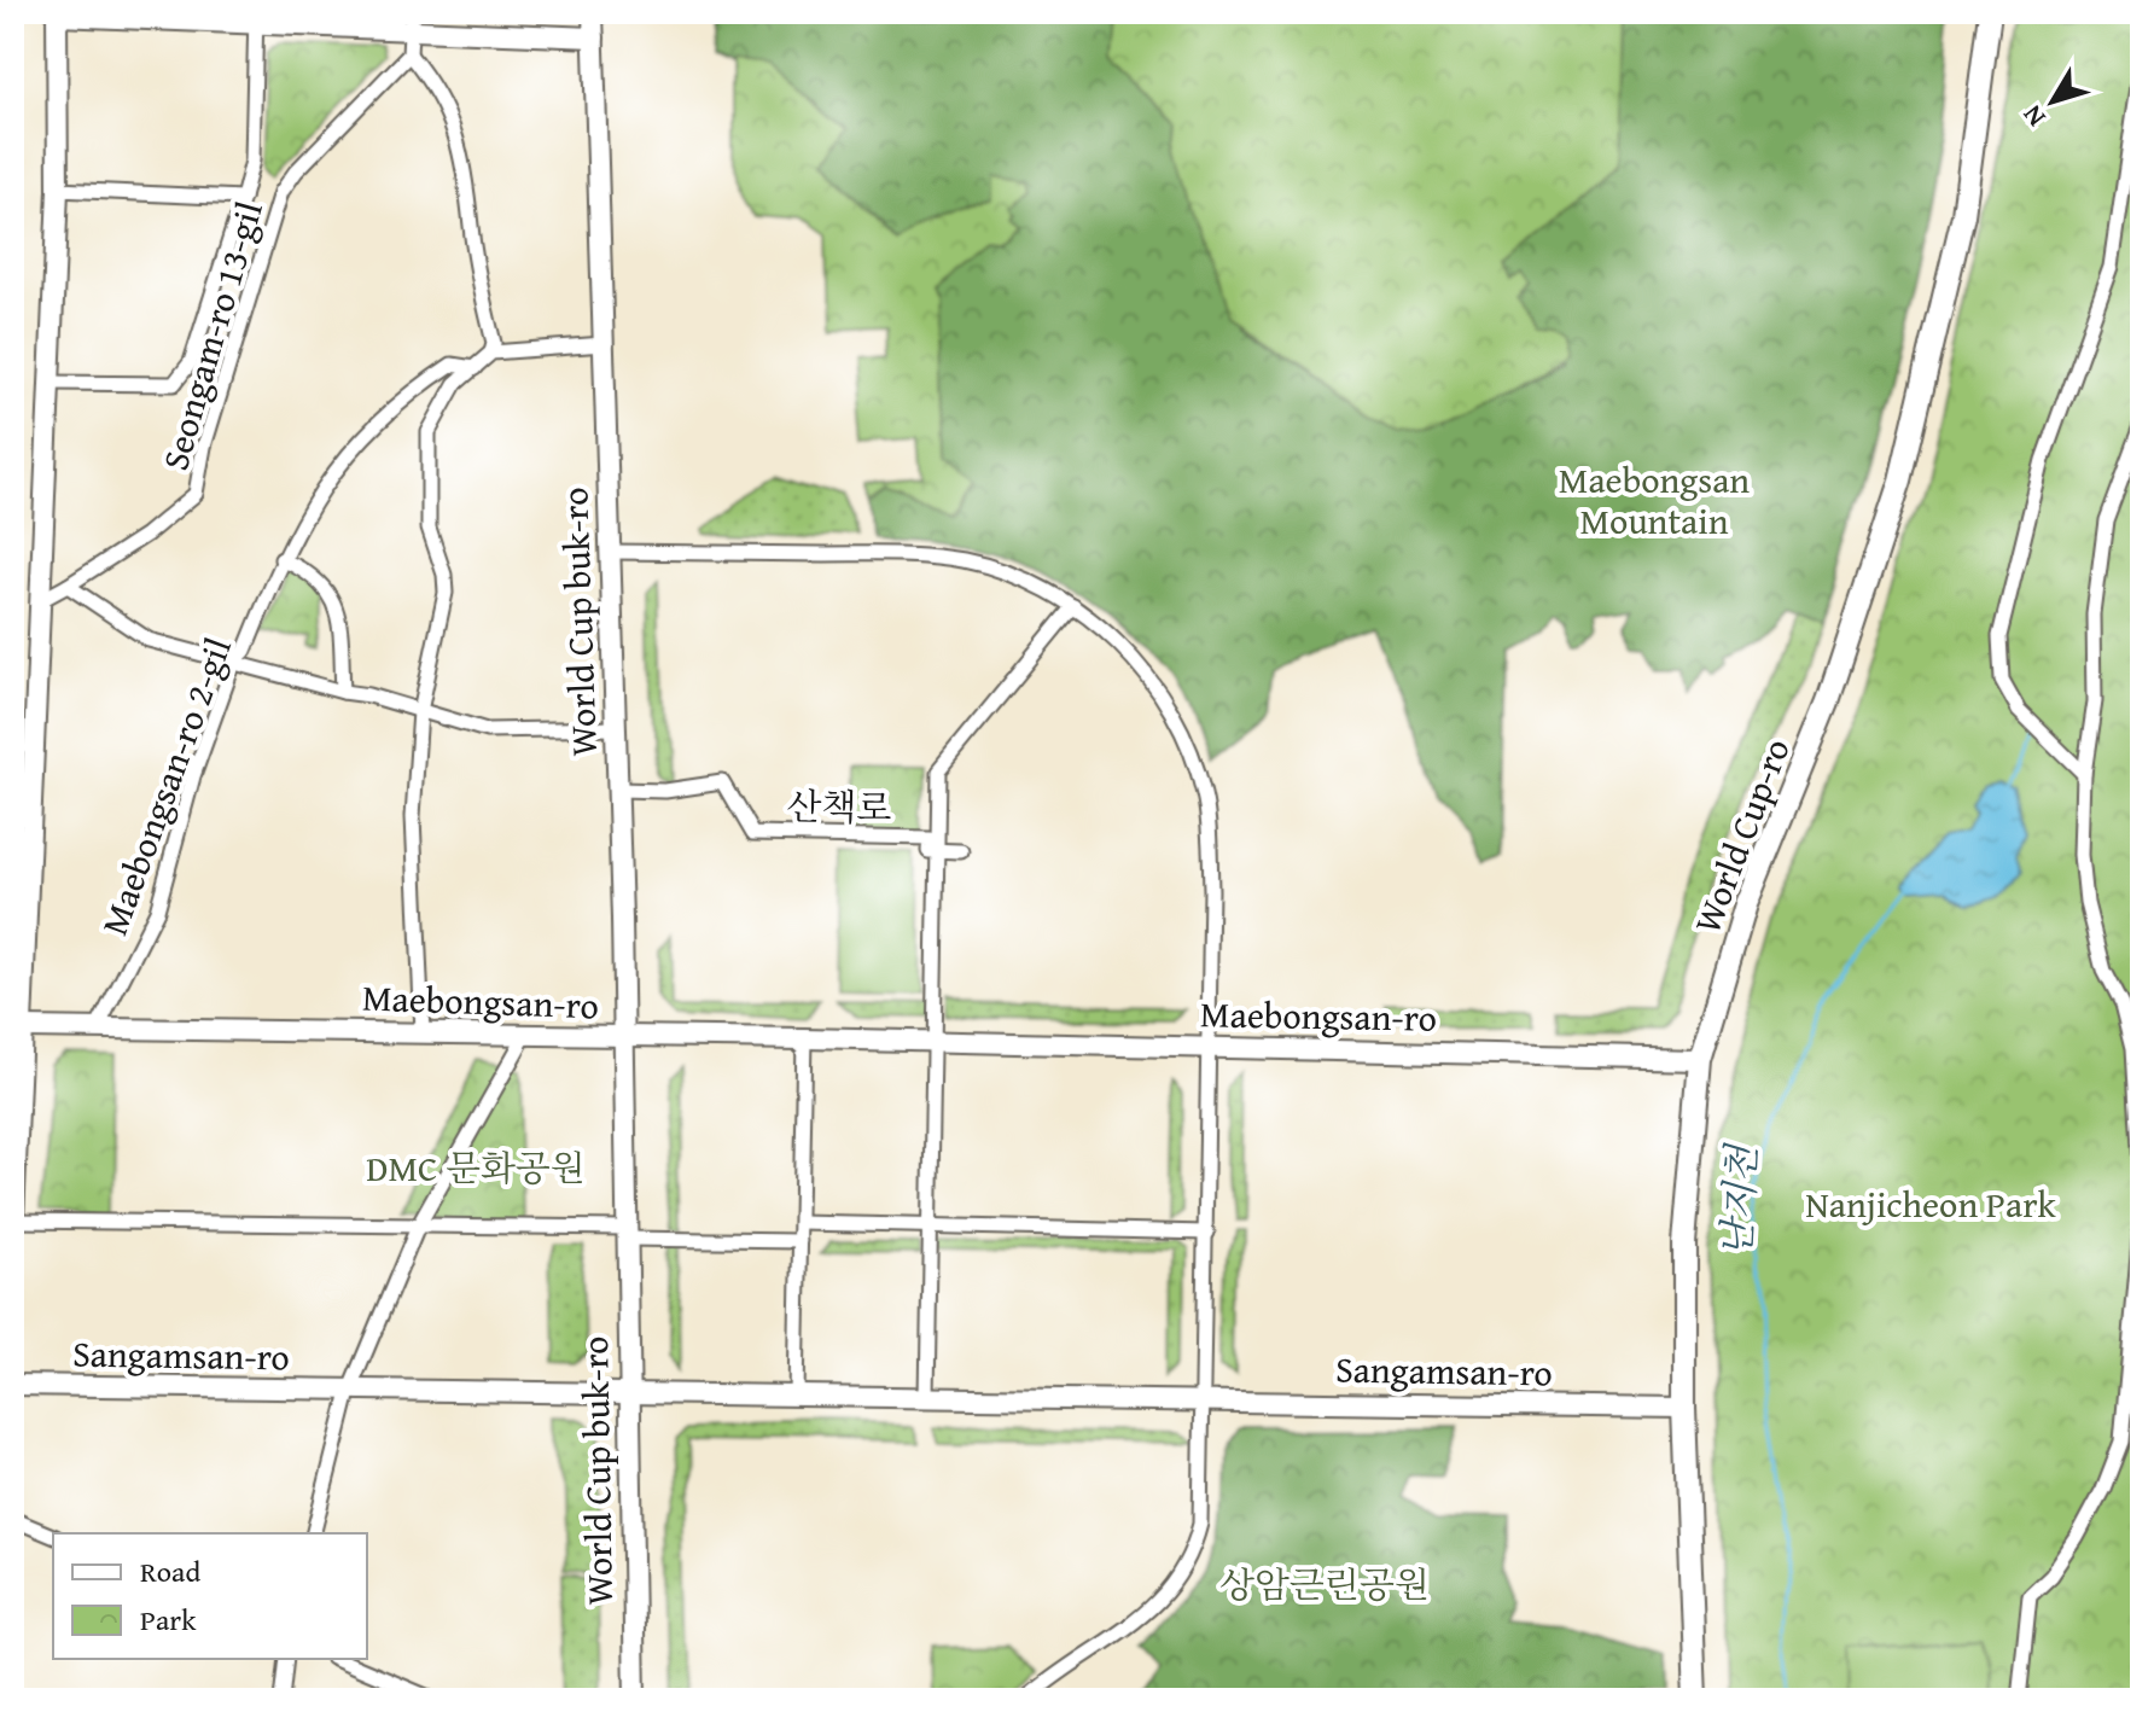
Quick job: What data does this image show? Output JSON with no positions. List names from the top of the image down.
{
  "streets": {
    "main road": [
      "World Cup buk-ro",
      "World Cup-ro",
      "Maebongsan-ro",
      "Sangamsan-ro"
    ],
    "street": ["Seongam-ro 13-gil", "Maebongsan-ro 2-gil", "산책로"]
  },
  "crossings": [
    ["World Cup buk-ro", "산책로"],
    ["World Cup buk-ro", "Maebongsan-ro"],
    ["World Cup buk-ro", "Sangamsan-ro"],
    ["Maebongsan-ro 2-gil", "Maebongsan-ro"],
    ["World Cup-ro", "Maebongsan-ro"],
    ["World Cup-ro", "Sangamsan-ro"]
  ],
  "water": ["난지천"],
  "parks": [
    "Maebongsan Mountain",
    "DMC 문화공원",
    "Nanjicheon Park",
    "상암근린공원"
  ],
  "legend": ["Road", "Park"],
  "north": "bottom left"
}
